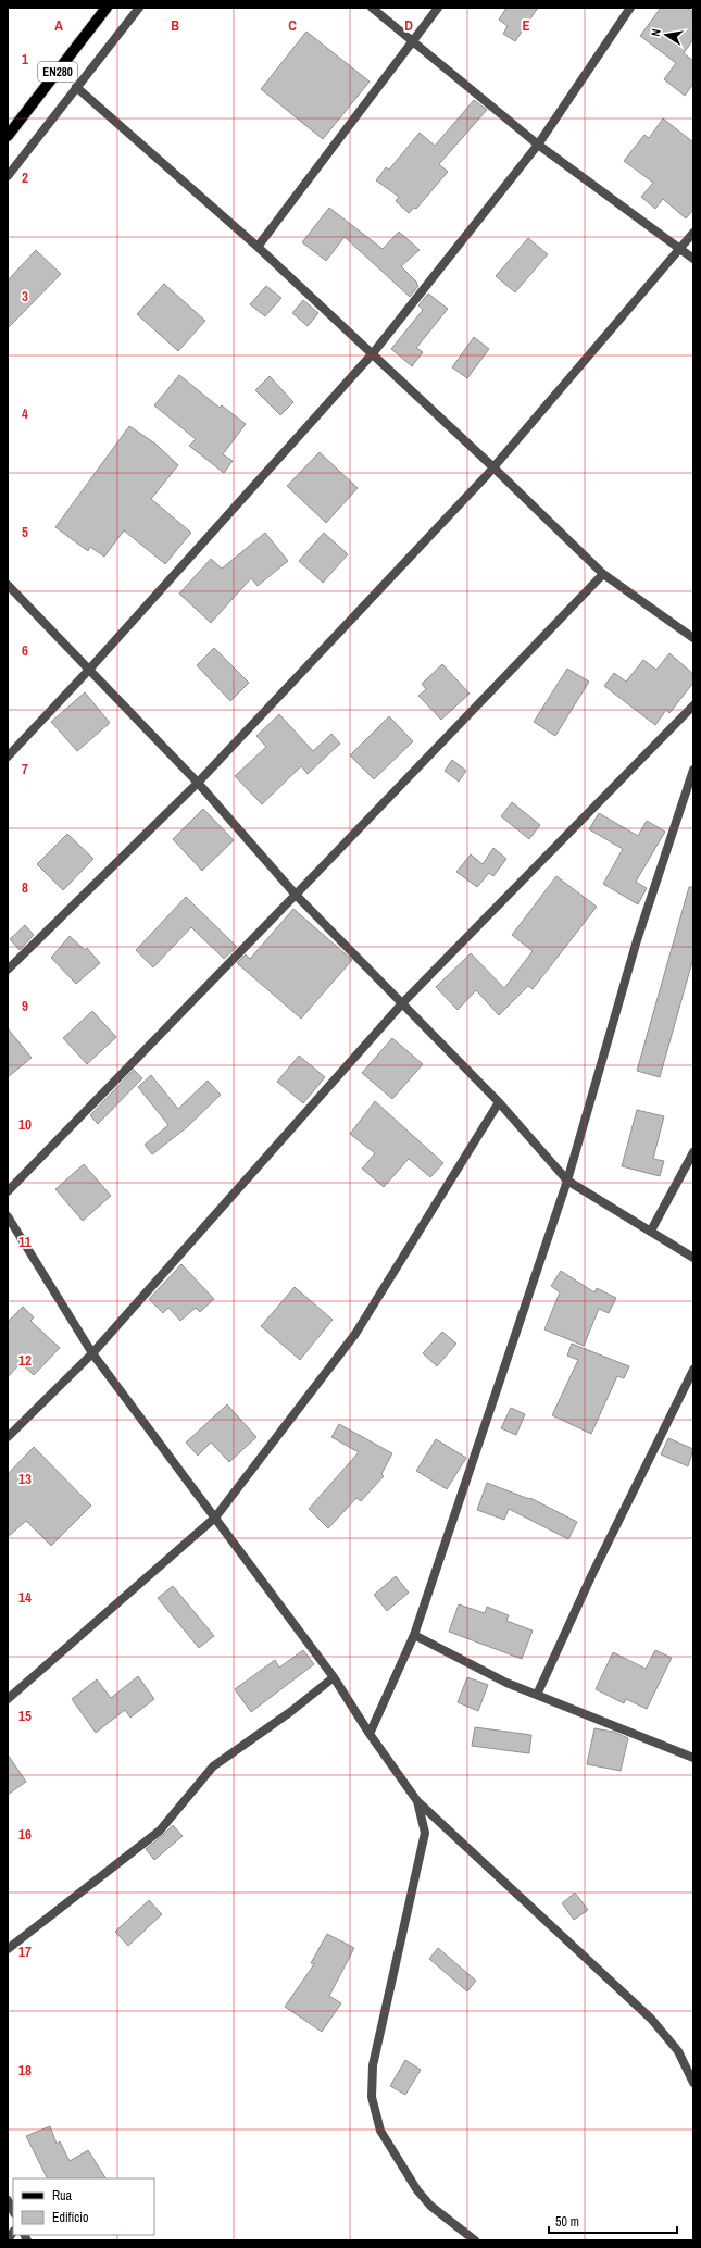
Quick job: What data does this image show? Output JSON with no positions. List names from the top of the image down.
{
  "streets": {
    "main road": ["EN280"]
  },
  "legend": ["Rua", "Edifício"],
  "scale_bar": "50 m",
  "north": "left",
  "grid": {
    "columns": [
      "A",
      "B",
      "C",
      "D",
      "E"
    ],
    "rows": [
      "1",
      "2",
      "3",
      "4",
      "5",
      "6",
      "7",
      "8",
      "9",
      "10",
      "11",
      "12",
      "13",
      "14",
      "15",
      "16",
      "17",
      "18"
    ]
  }
}
